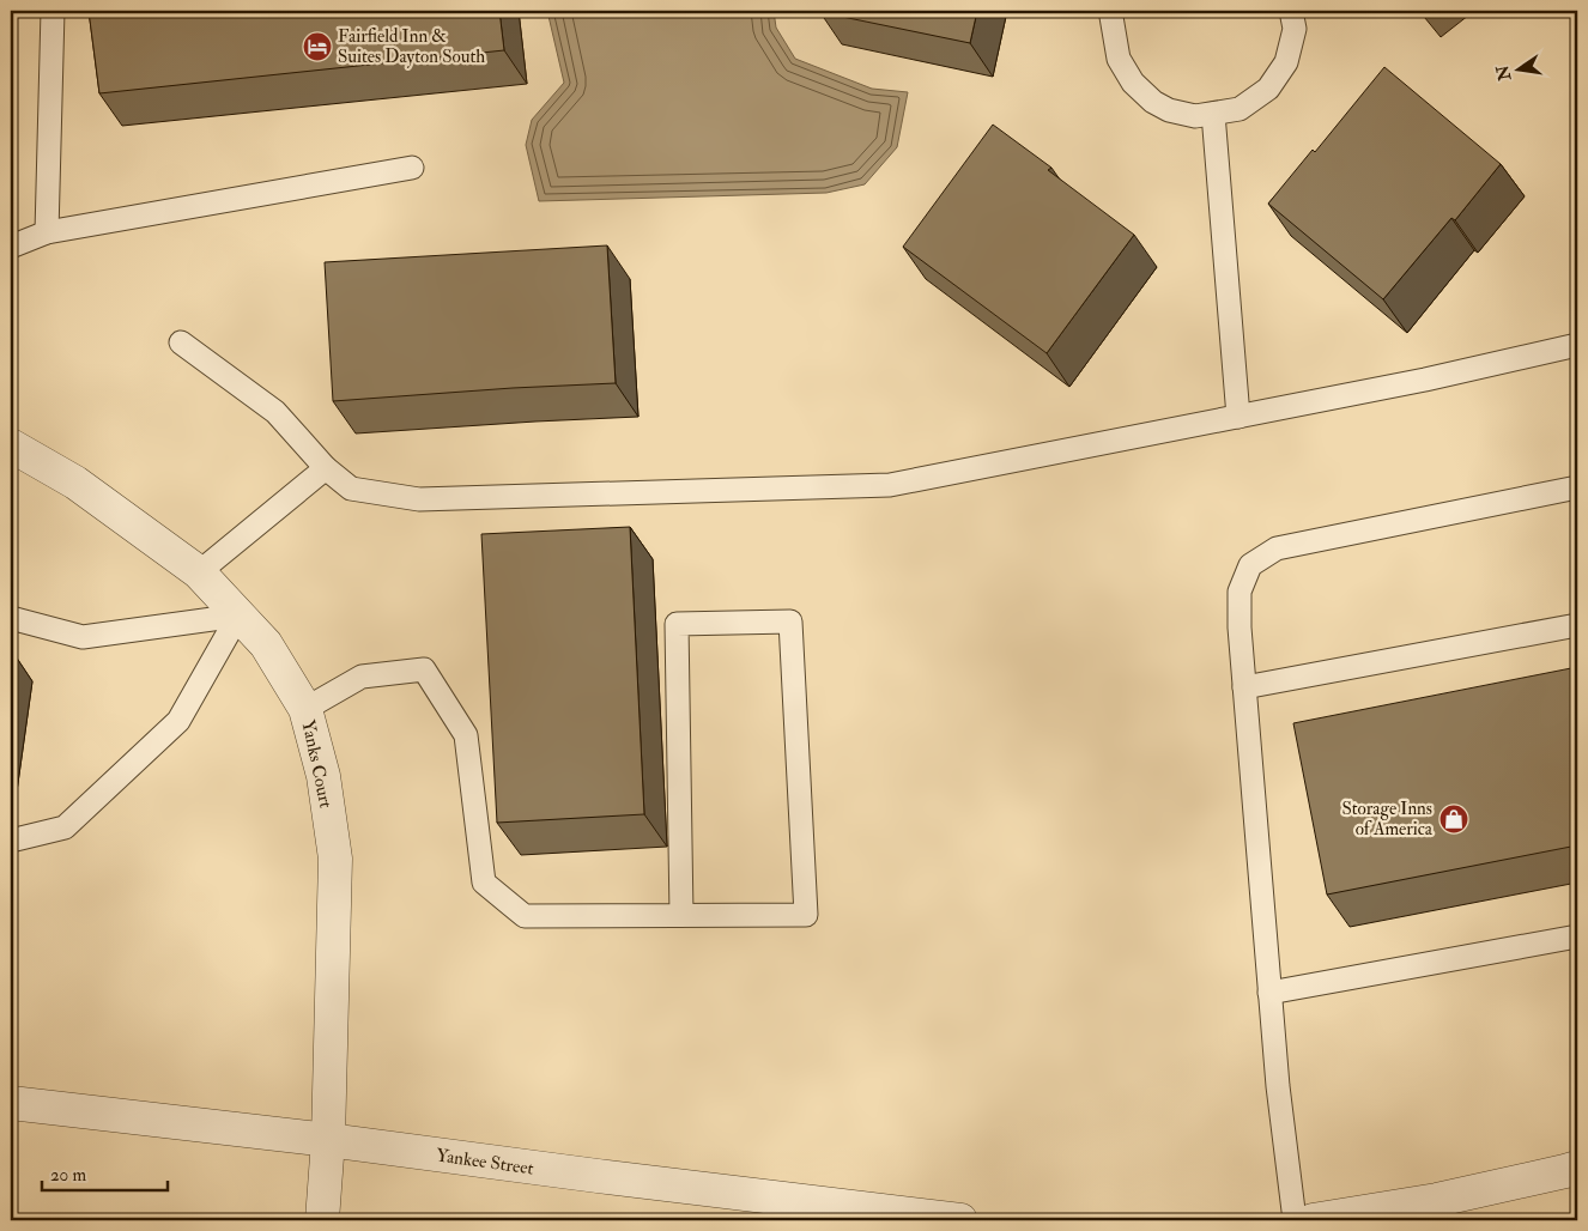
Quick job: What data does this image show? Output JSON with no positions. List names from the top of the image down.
{
  "streets": {
    "street": ["Yanks Court", "Yankee Street"]
  },
  "crossings": [
    ["Yanks Court", "Yankee Street"]
  ],
  "places": {
    "hotel": ["Fairfield Inn & Suites Dayton South"],
    "shop": ["Storage Inns of America"]
  },
  "scale_bar": "20 m",
  "north": "left"
}
